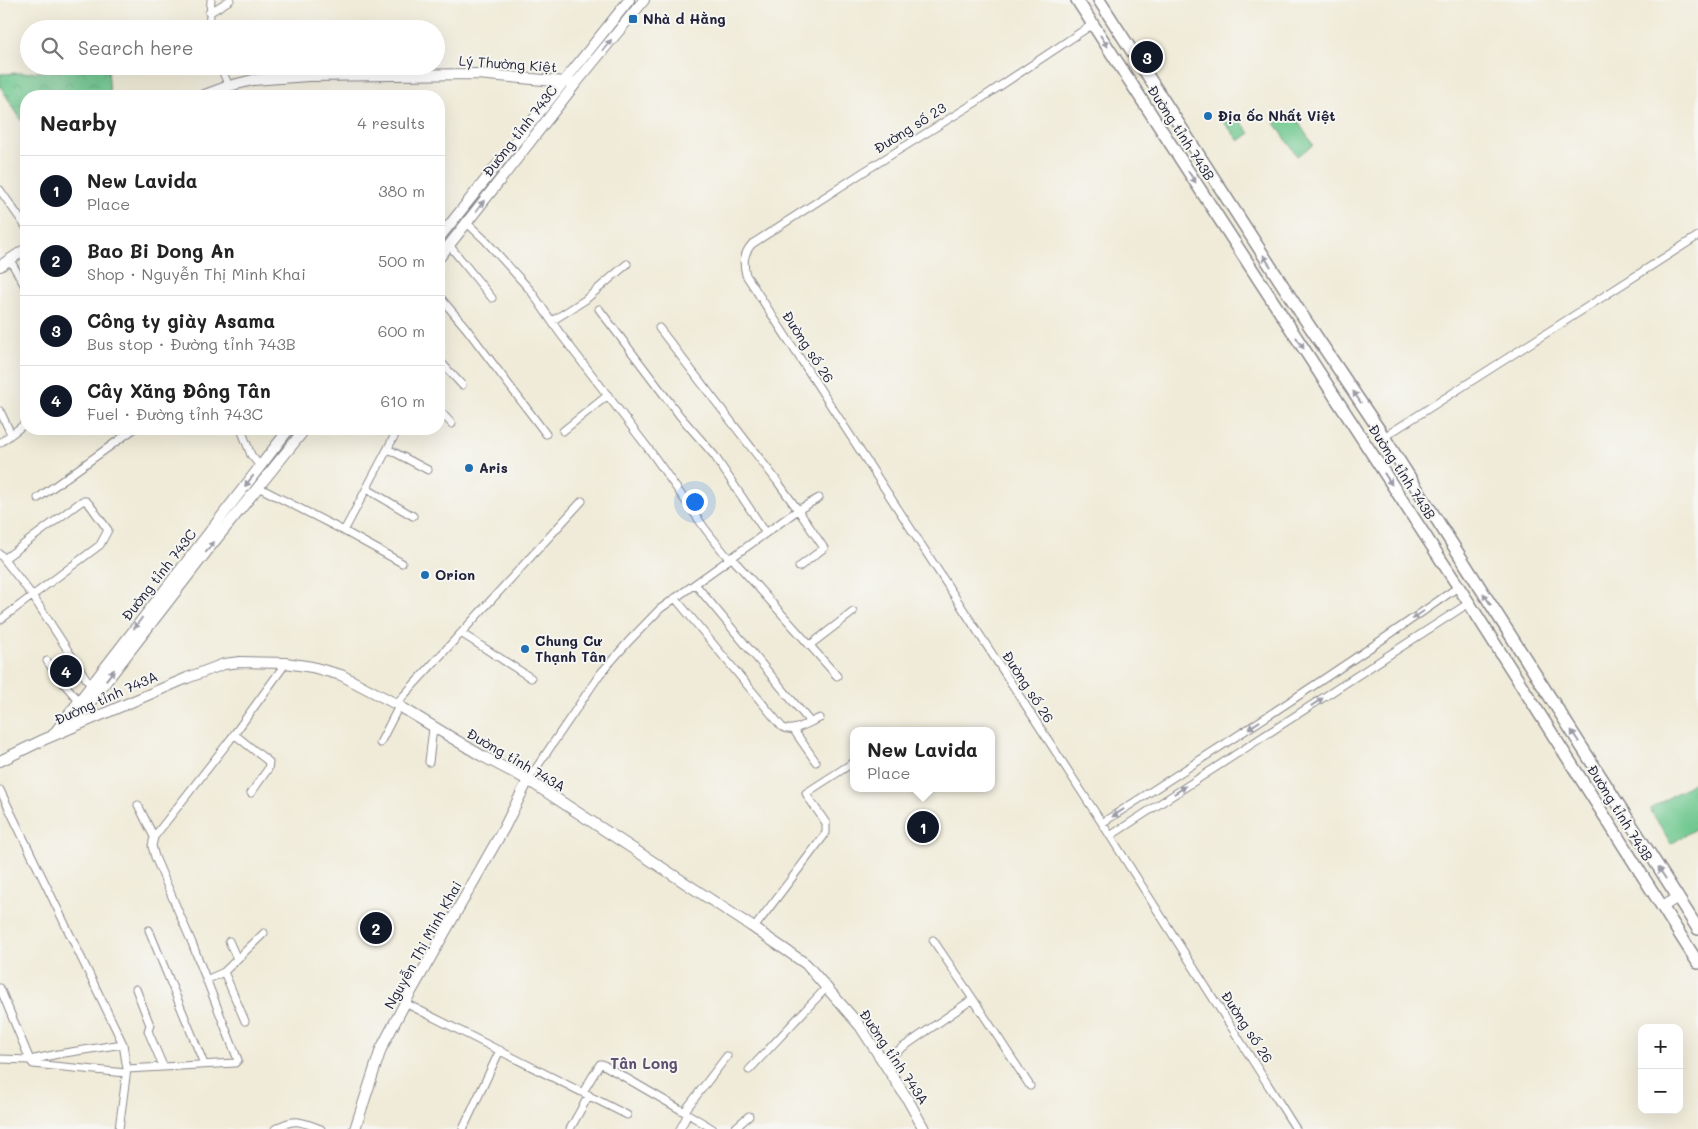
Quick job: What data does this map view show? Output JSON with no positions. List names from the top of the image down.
{
  "streets": {
    "main road": [
      "Lý Thường Kiệt",
      "Đường tỉnh 743C",
      "Đường tỉnh 743B",
      "Đường tỉnh 743A",
      "Nguyễn Thị Minh Khai"
    ],
    "street": ["Đường số 23", "Đường số 26"]
  },
  "crossings": [
    ["Lý Thường Kiệt", "Đường tỉnh 743C"],
    ["Đường số 23", "Đường tỉnh 743B"],
    ["Đường số 23", "Đường số 26"],
    ["Đường tỉnh 743C", "Đường tỉnh 743A"],
    ["Đường tỉnh 743A", "Nguyễn Thị Minh Khai"]
  ],
  "districts": ["Tân Long"],
  "places": {
    "transit": ["Nhà d Hằng"],
    "other": [
      "Địa ốc Nhất Việt",
      "Aris",
      "Orion",
      "Chung Cư Thạnh Tân"
    ]
  },
  "page": {
    "search": "Search here",
    "pins": [
      "3",
      "4",
      "1",
      "2"
    ],
    "heading": ["Nearby", "4 results"],
    "list": [
      {
        "mark": "1",
        "name": "New Lavida",
        "note": "Place",
        "value": "380 m"
      },
      {
        "mark": "2",
        "name": "Bao Bi Dong An",
        "note": "Shop · Nguyễn Thị Minh Khai",
        "value": "500 m"
      },
      {
        "mark": "3",
        "name": "Công ty giày Asama",
        "note": "Bus stop · Đường tỉnh 743B",
        "value": "600 m"
      },
      {
        "mark": "4",
        "name": "Cây Xăng Đông Tân",
        "note": "Fuel · Đường tỉnh 743C",
        "value": "610 m"
      }
    ],
    "popup": ["New Lavida", "Place"],
    "map_buttons": ["+", "−"]
  }
}
